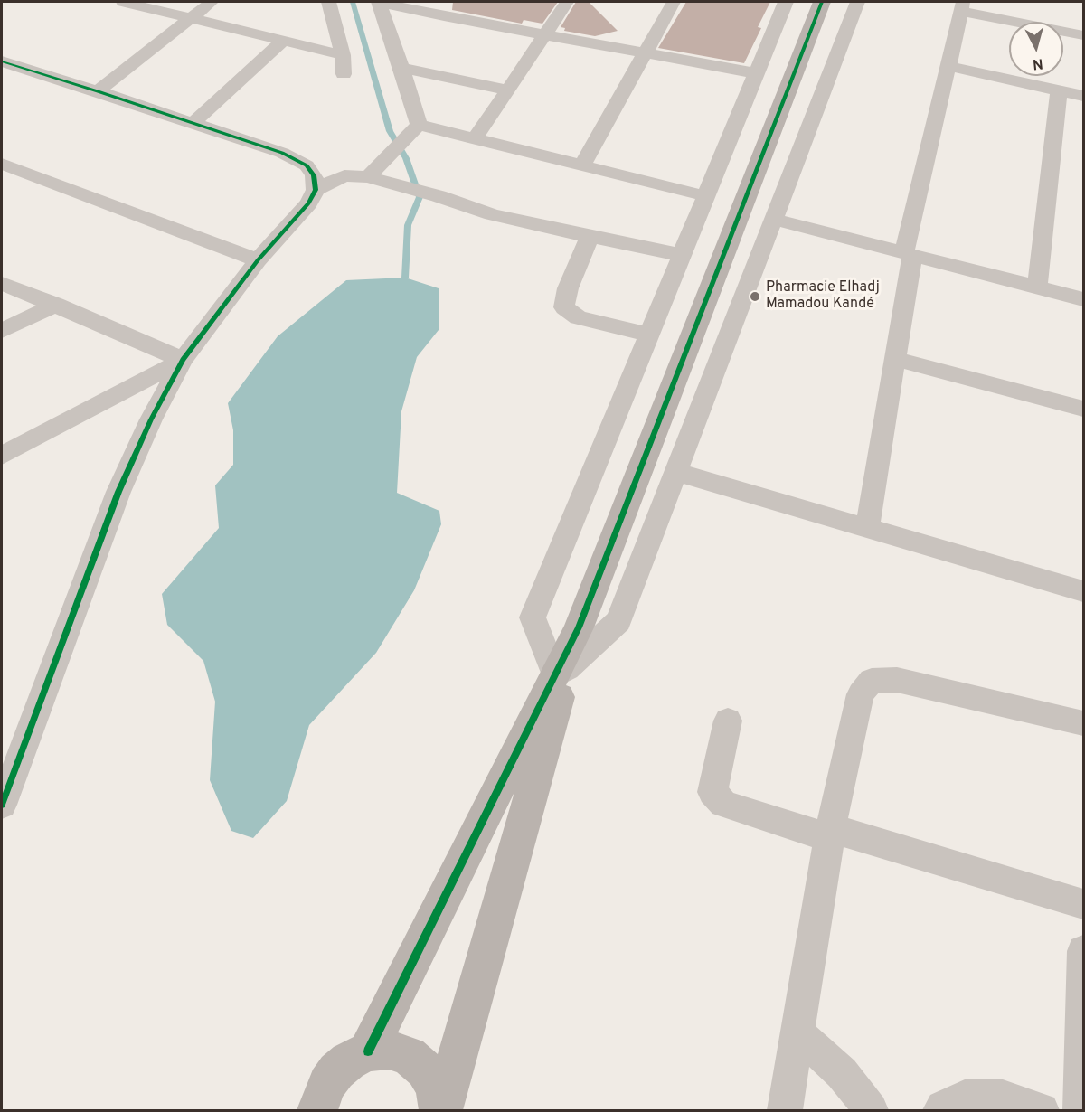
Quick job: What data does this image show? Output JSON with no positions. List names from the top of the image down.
{
  "places": ["Pharmacie Elhadj Mamadou Kandé"],
  "north": "bottom"
}
